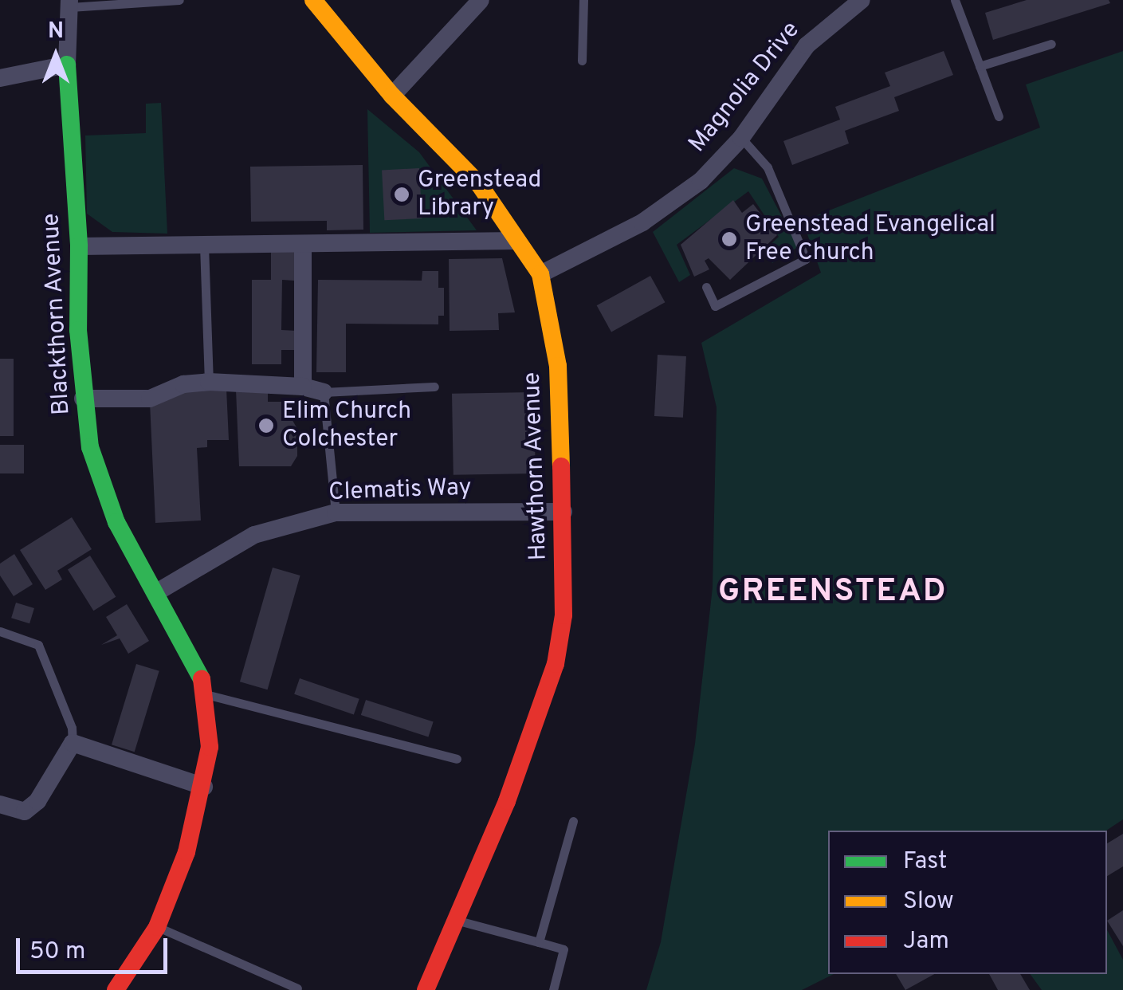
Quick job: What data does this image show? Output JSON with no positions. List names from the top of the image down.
{
  "streets": {
    "street": [
      "Magnolia Drive",
      "Blackthorn Avenue",
      "Hawthorn Avenue",
      "Clematis Way"
    ]
  },
  "crossings": [
    ["Magnolia Drive", "Hawthorn Avenue"],
    ["Blackthorn Avenue", "Clematis Way"],
    ["Hawthorn Avenue", "Clematis Way"]
  ],
  "districts": ["GREENSTEAD"],
  "places": ["Greenstead Library", "Greenstead Evangelical Free Church", "Elim Church Colchester"],
  "legend": ["Fast", "Slow", "Jam"],
  "scale_bar": "50 m",
  "north": "top"
}
